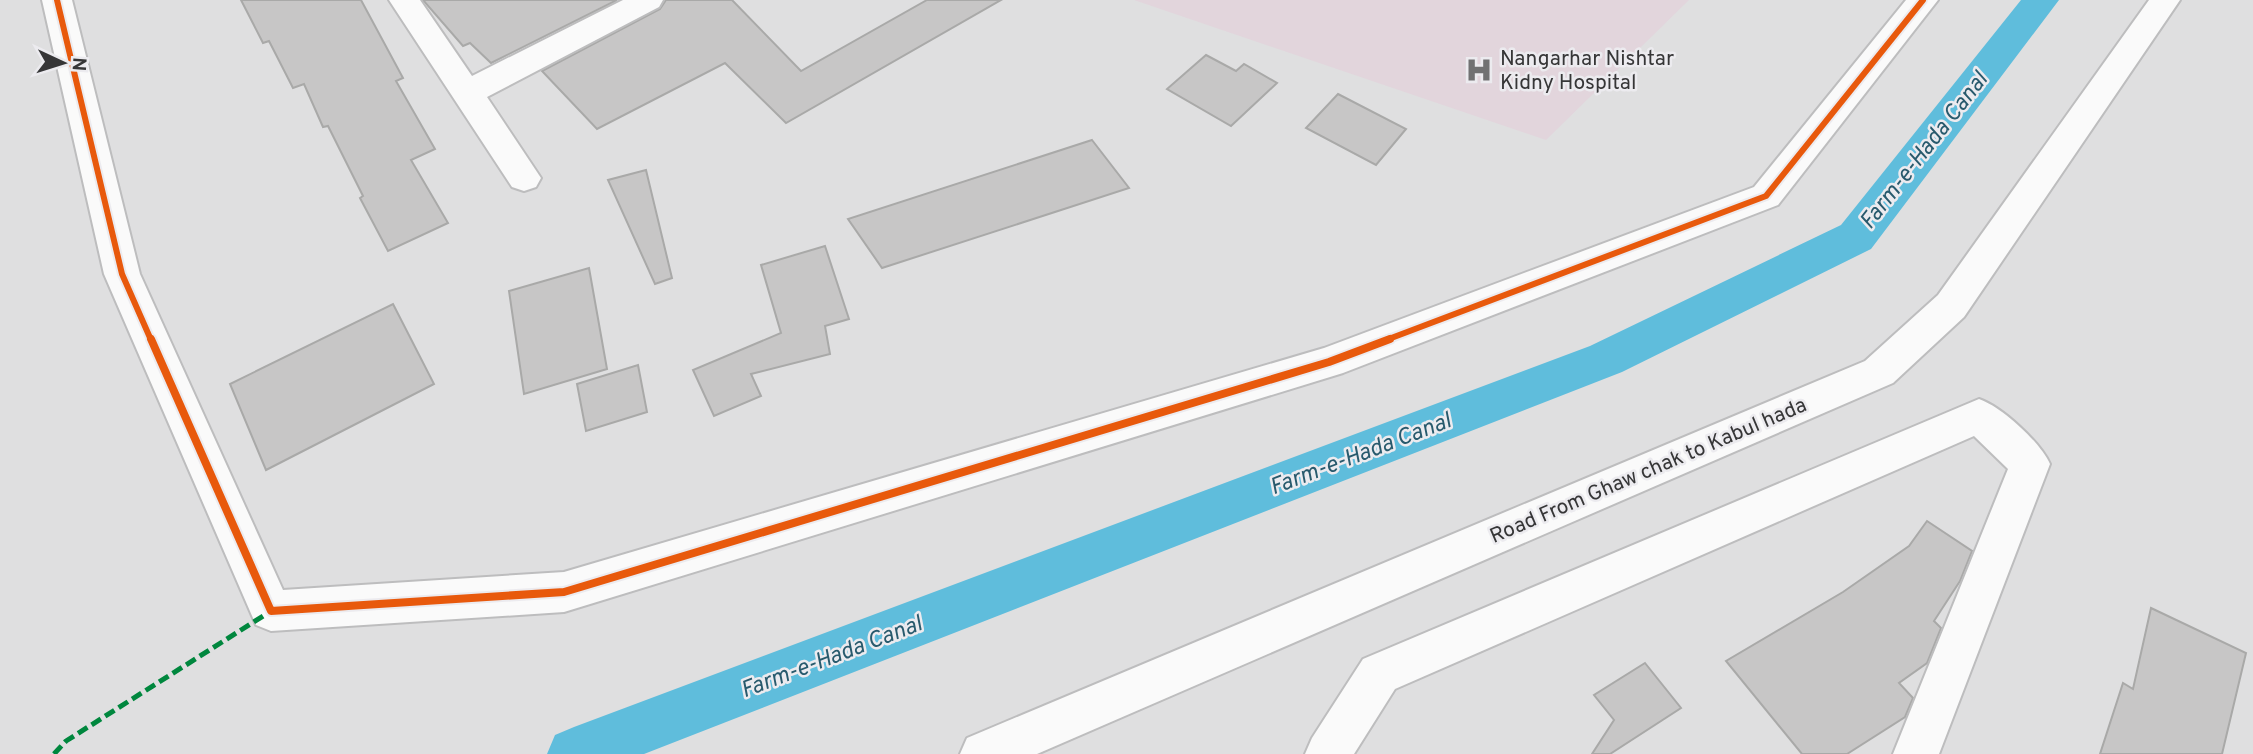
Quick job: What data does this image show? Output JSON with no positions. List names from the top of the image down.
{
  "streets": {
    "street": ["Road From Ghaw chak to Kabul hada"]
  },
  "water": ["Farm-e-Hada Canal"],
  "places": {
    "hospital": ["Nangarhar Nishtar Kidny Hospital"]
  },
  "north": "right"
}
